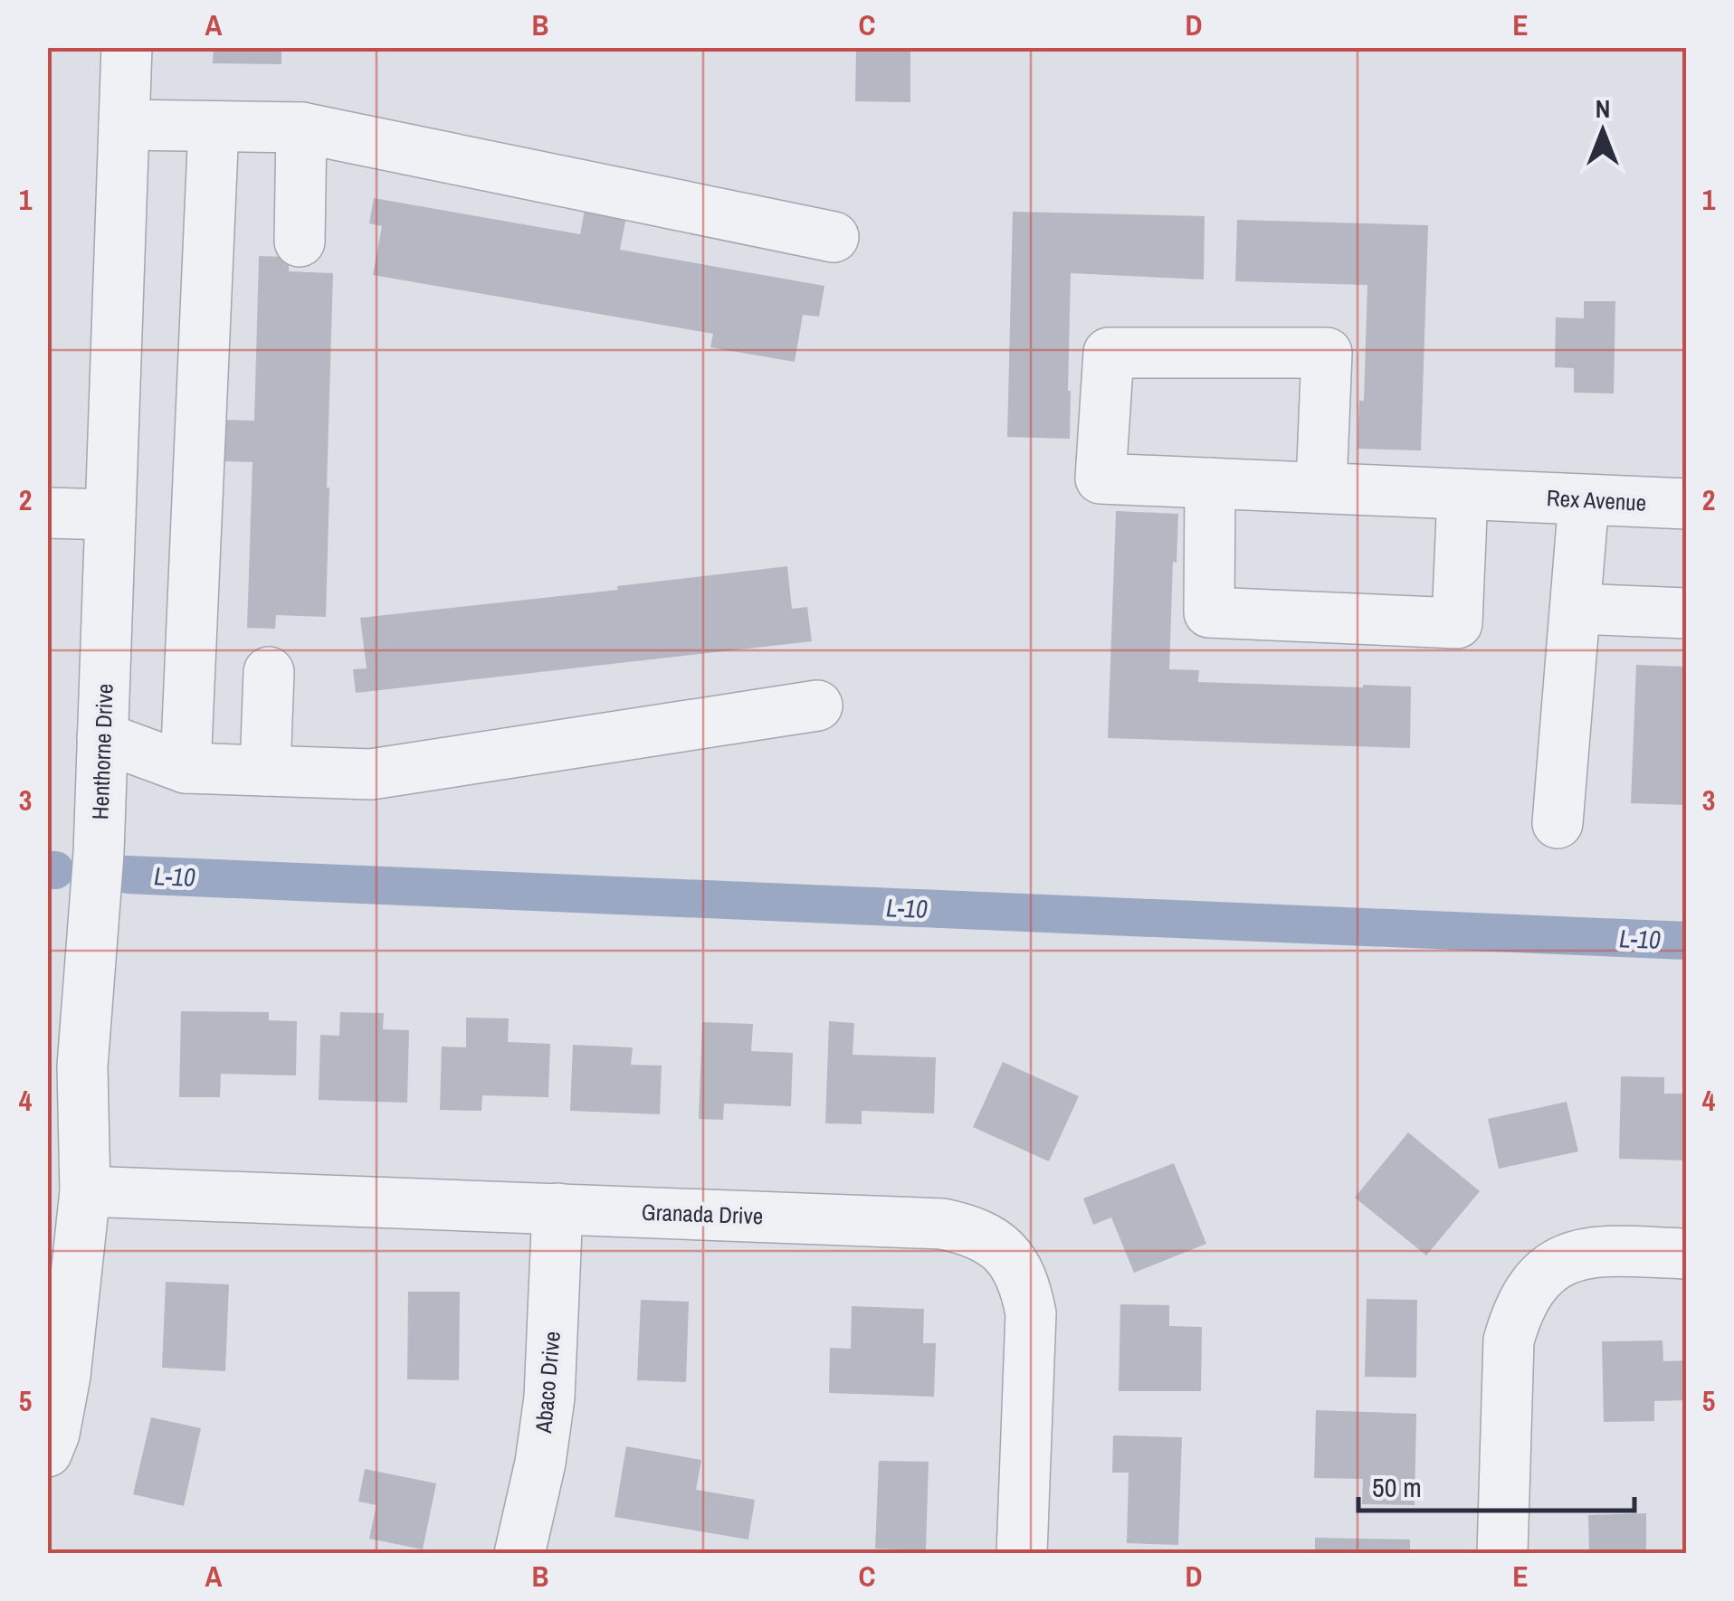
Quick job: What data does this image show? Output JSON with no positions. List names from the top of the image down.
{
  "streets": {
    "street": [
      "Rex Avenue",
      "Henthorne Drive",
      "Granada Drive",
      "Abaco Drive"
    ]
  },
  "crossings": [
    ["Henthorne Drive", "Granada Drive"],
    ["Granada Drive", "Abaco Drive"]
  ],
  "water": ["L-10"],
  "scale_bar": "50 m",
  "north": "top",
  "grid": {
    "columns": [
      "A",
      "B",
      "C",
      "D",
      "E"
    ],
    "rows": [
      "1",
      "2",
      "3",
      "4",
      "5"
    ]
  }
}
